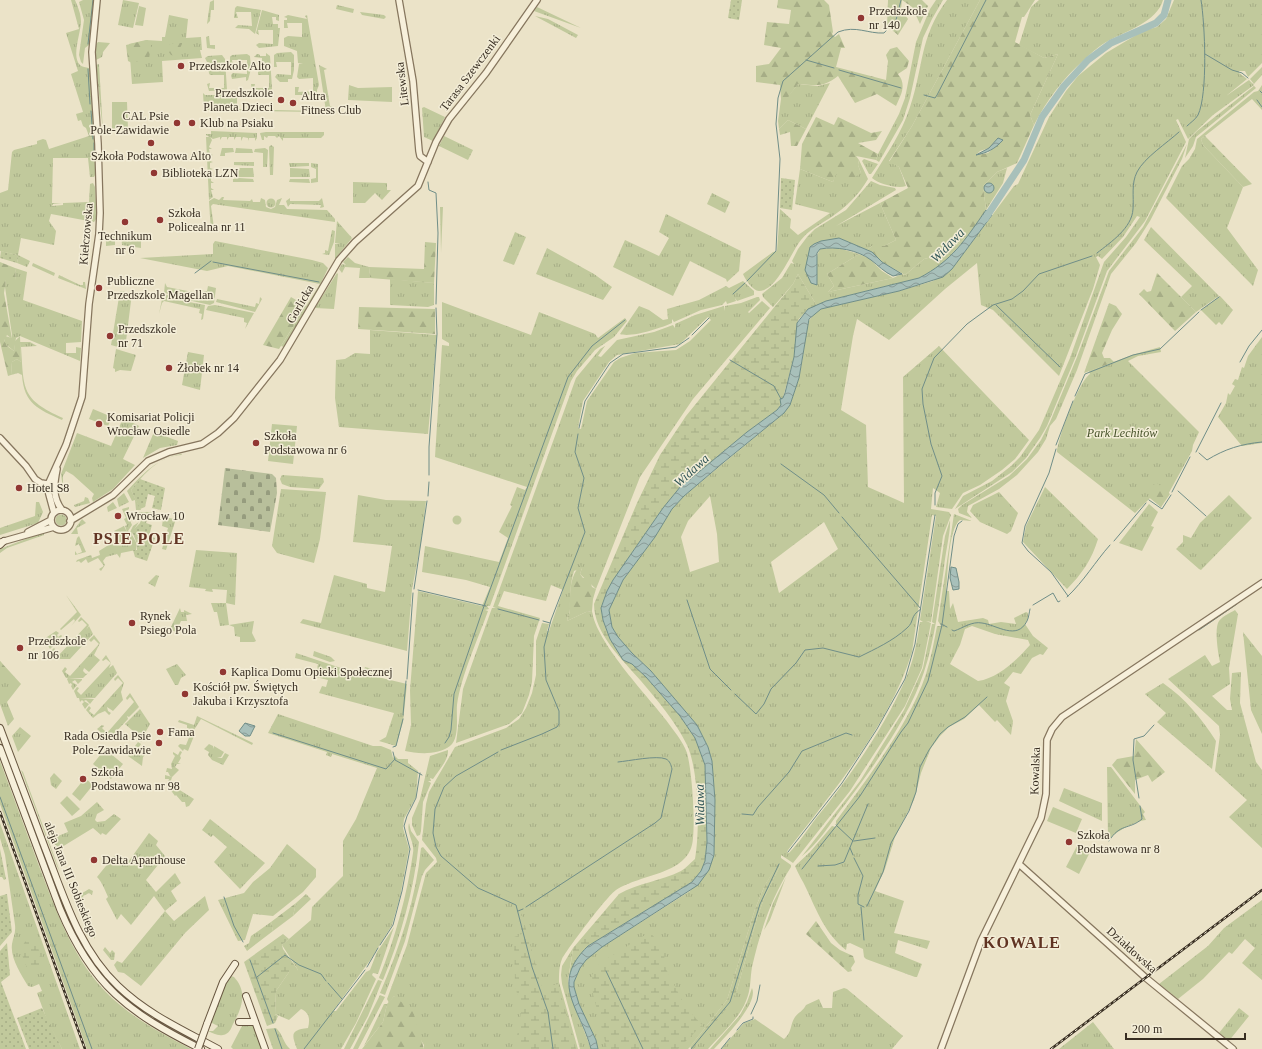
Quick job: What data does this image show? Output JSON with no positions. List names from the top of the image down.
{
  "streets": {
    "main road": ["aleja Jana III Sobieskiego"],
    "street": [
      "Tarasa Szewczenki",
      "Litewska",
      "Kiełczowska",
      "Gorlicka",
      "Kowalska",
      "Działdowska"
    ]
  },
  "crossings": [
    ["Tarasa Szewczenki", "Litewska"],
    ["Tarasa Szewczenki", "Gorlicka"],
    ["Litewska", "Gorlicka"],
    ["Kowalska", "Działdowska"]
  ],
  "districts": ["PSIE POLE", "KOWALE"],
  "water": ["Widawa"],
  "parks": ["Park Lechitów"],
  "places": [
    "Przedszkole nr 140",
    "Przedszkole Alto",
    "Przedszkole Planeta Dzieci",
    "Altra Fitness Club",
    "CAL Psie Pole-Zawidawie",
    "Klub na Psiaku",
    "Szkoła Podstawowa Alto",
    "Biblioteka LZN",
    "Szkoła Policealna nr 11",
    "Technikum nr 6",
    "Publiczne Przedszkole Magellan",
    "Przedszkole nr 71",
    "Żłobek nr 14",
    "Komisariat Policji Wrocław Osiedle",
    "Szkoła Podstawowa nr 6",
    "Hotel S8",
    "Wrocław 10",
    "Rynek Psiego Pola",
    "Przedszkole nr 106",
    "Kaplica Domu Opieki Społecznej",
    "Kościół pw. Świętych Jakuba i Krzysztofa",
    "Fama",
    "Rada Osiedla Psie Pole-Zawidawie",
    "Szkoła Podstawowa nr 98",
    "Szkoła Podstawowa nr 8",
    "Delta Aparthouse"
  ],
  "scale_bar": "200 m"
}
